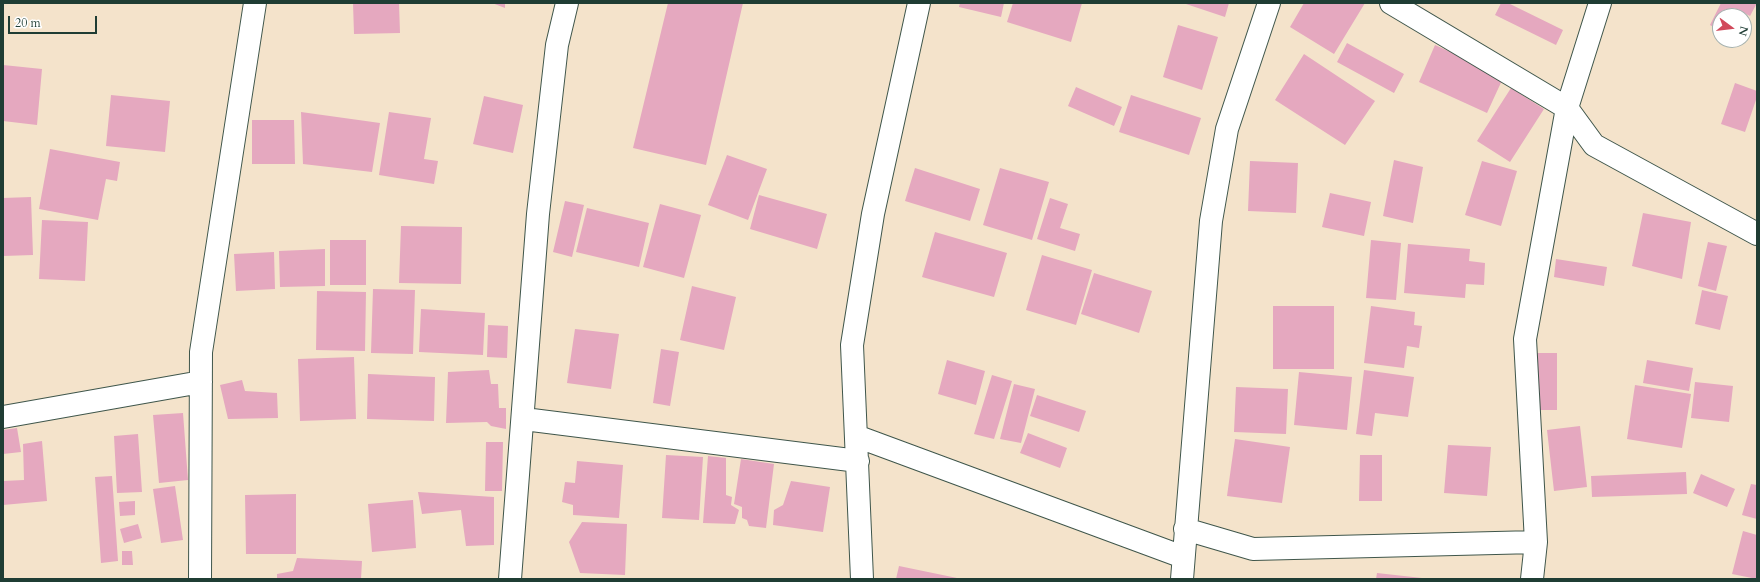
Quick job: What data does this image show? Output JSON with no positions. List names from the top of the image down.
{
  "scale_bar": "20 m",
  "north": "right"
}
